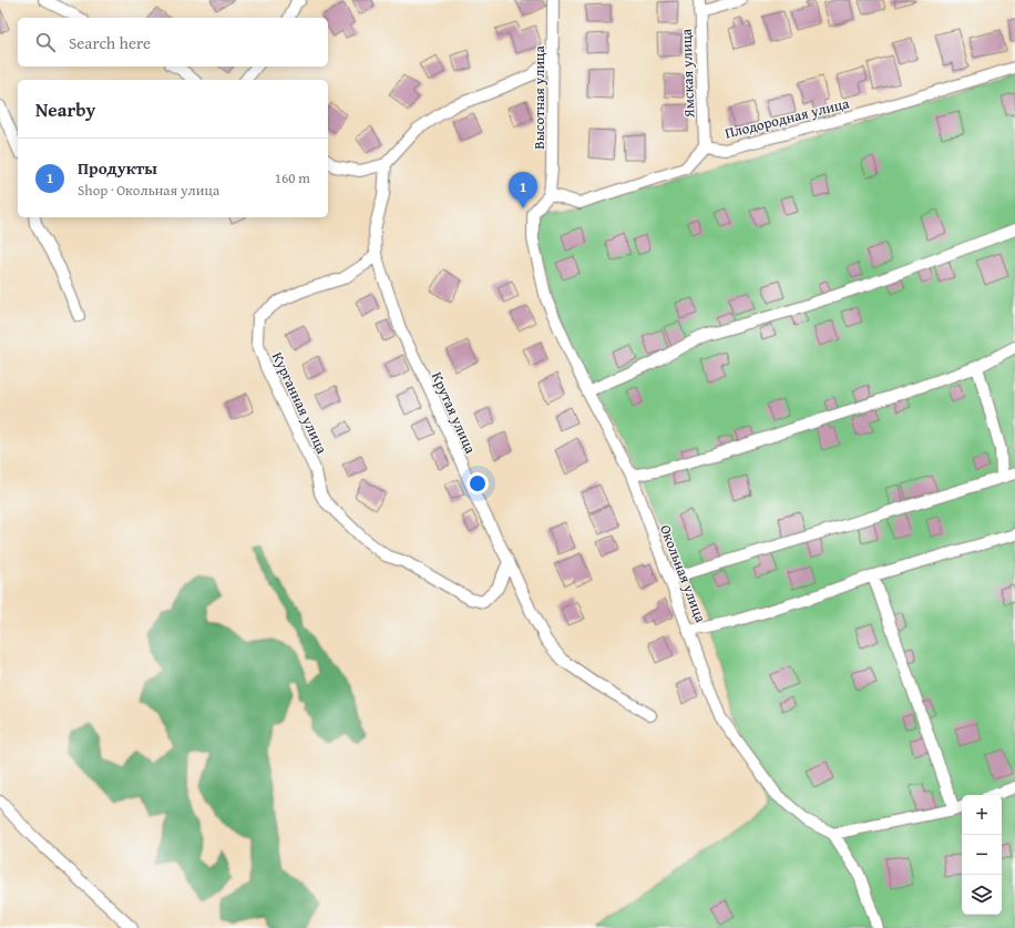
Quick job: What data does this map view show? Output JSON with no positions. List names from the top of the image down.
{
  "streets": {
    "street": [
      "Ямская улица",
      "Высотная улица",
      "Плодородная улица",
      "Курганная улица",
      "Крутая улица",
      "Окольная улица"
    ]
  },
  "crossings": [
    ["Ямская улица", "Плодородная улица"],
    ["Высотная улица", "Окольная улица"],
    ["Курганная улица", "Крутая улица"]
  ],
  "page": {
    "search": "Search here",
    "heading": "Nearby",
    "list": [
      {
        "mark": "1",
        "name": "Продукты",
        "note": "Shop · Окольная улица",
        "value": "160 m"
      }
    ],
    "pins": "1",
    "map_buttons": ["+", "−"]
  }
}
